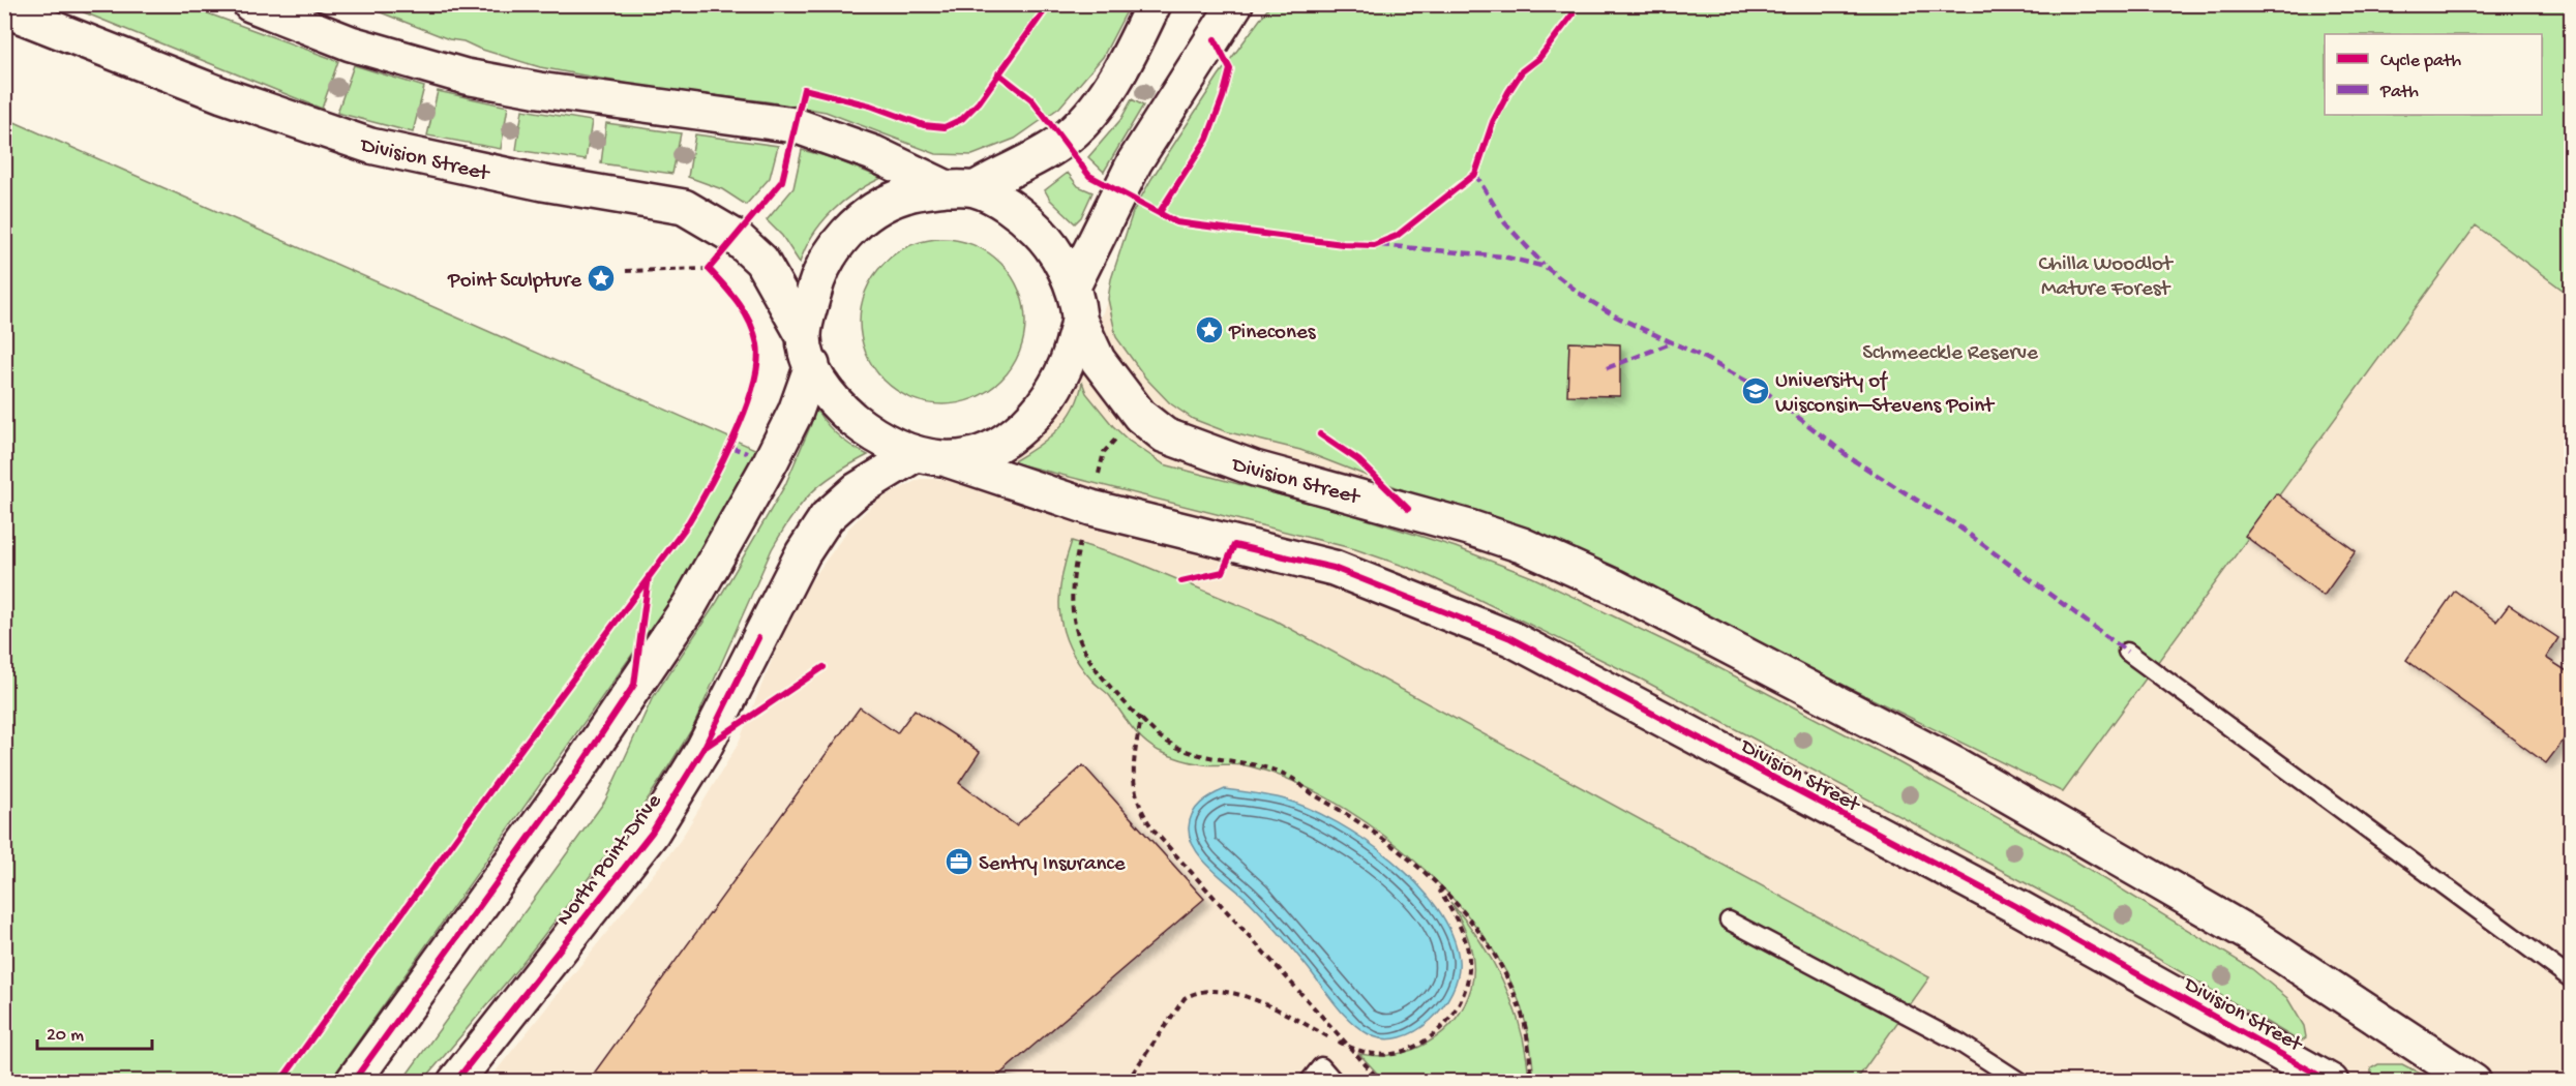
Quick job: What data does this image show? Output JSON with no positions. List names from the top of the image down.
{
  "streets": {
    "main road": ["Division Street", "North Point Drive"]
  },
  "crossings": [
    ["Division Street", "North Point Drive"]
  ],
  "parks": ["Chilla Woodlot Mature Forest", "Schmeeckle Reserve"],
  "places": {
    "place": ["Point Sculpture", "Pinecones"],
    "school or university": ["University of Wisconsin–Stevens Point"],
    "office": ["Sentry Insurance"]
  },
  "legend": ["Cycle path", "Path"],
  "scale_bar": "20 m"
}
